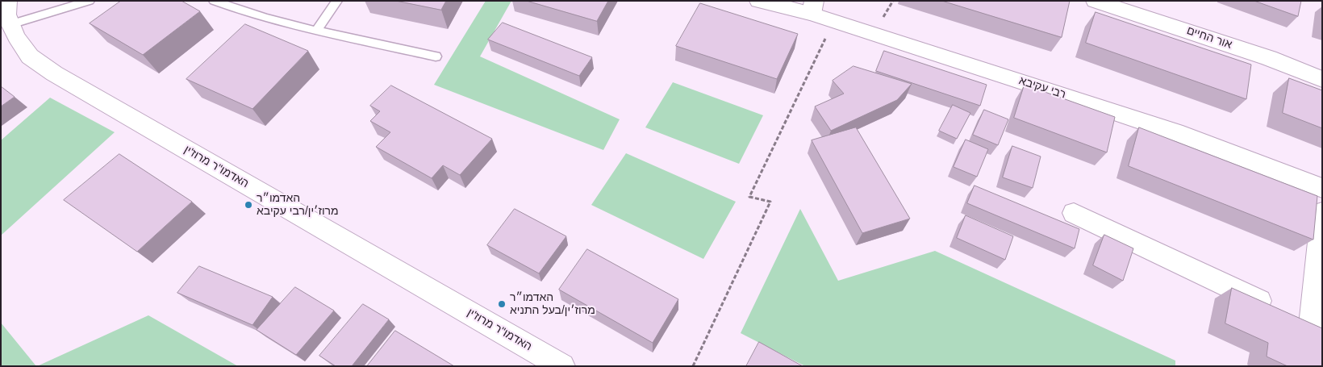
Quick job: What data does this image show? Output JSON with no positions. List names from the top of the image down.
{
  "streets": {
    "street": ["אור החיים", "רבי עקיבא", "האדמו\"ר מרוז'ין"]
  },
  "places": ["האדמו״ר מרוז׳ין/רבי עקיבא", "האדמו״ר מרוז׳ין/בעל התניא"]
}
